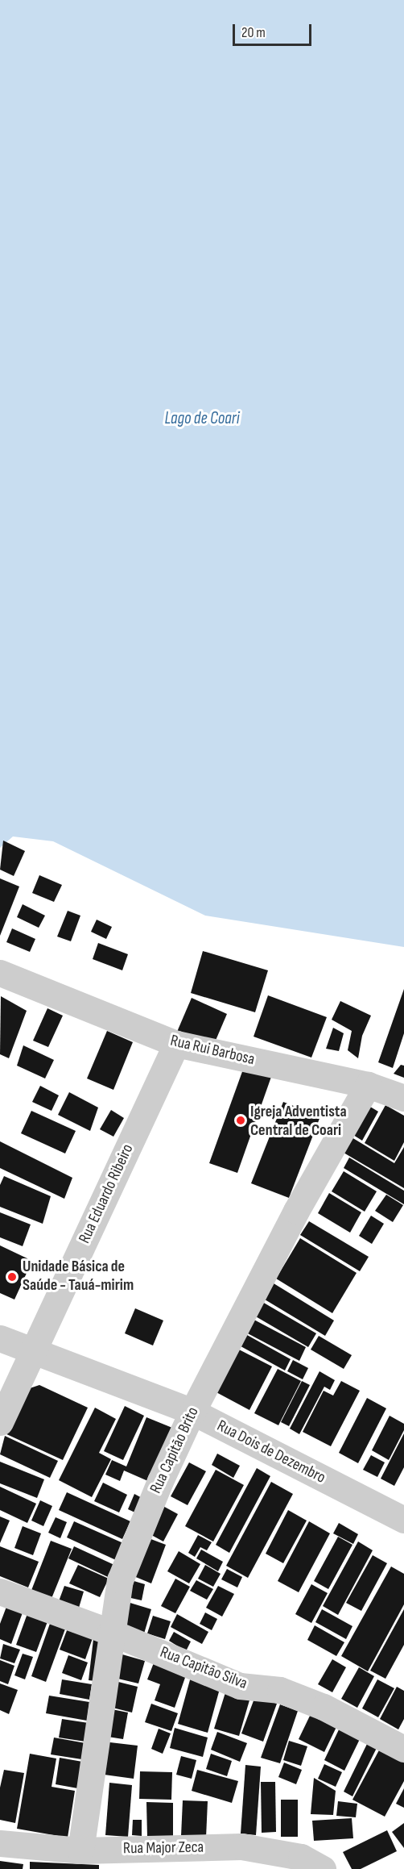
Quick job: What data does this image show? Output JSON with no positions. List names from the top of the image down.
{
  "streets": {
    "street": [
      "Rua Rui Barbosa",
      "Rua Eduardo Ribeiro",
      "Rua Capitão Brito",
      "Rua Dois de Dezembro",
      "Rua Capitão Silva",
      "Rua Major Zeca"
    ]
  },
  "crossings": [
    ["Rua Rui Barbosa", "Rua Eduardo Ribeiro"],
    ["Rua Rui Barbosa", "Rua Capitão Brito"],
    ["Rua Eduardo Ribeiro", "Rua Dois de Dezembro"],
    ["Rua Capitão Brito", "Rua Dois de Dezembro"],
    ["Rua Capitão Brito", "Rua Capitão Silva"],
    ["Rua Capitão Brito", "Rua Major Zeca"]
  ],
  "water": ["Lago de Coari"],
  "places": ["Igreja Adventista Central de Coari", "Unidade Básica de Saúde - Tauá-mirim"],
  "scale_bar": "20 m"
}
